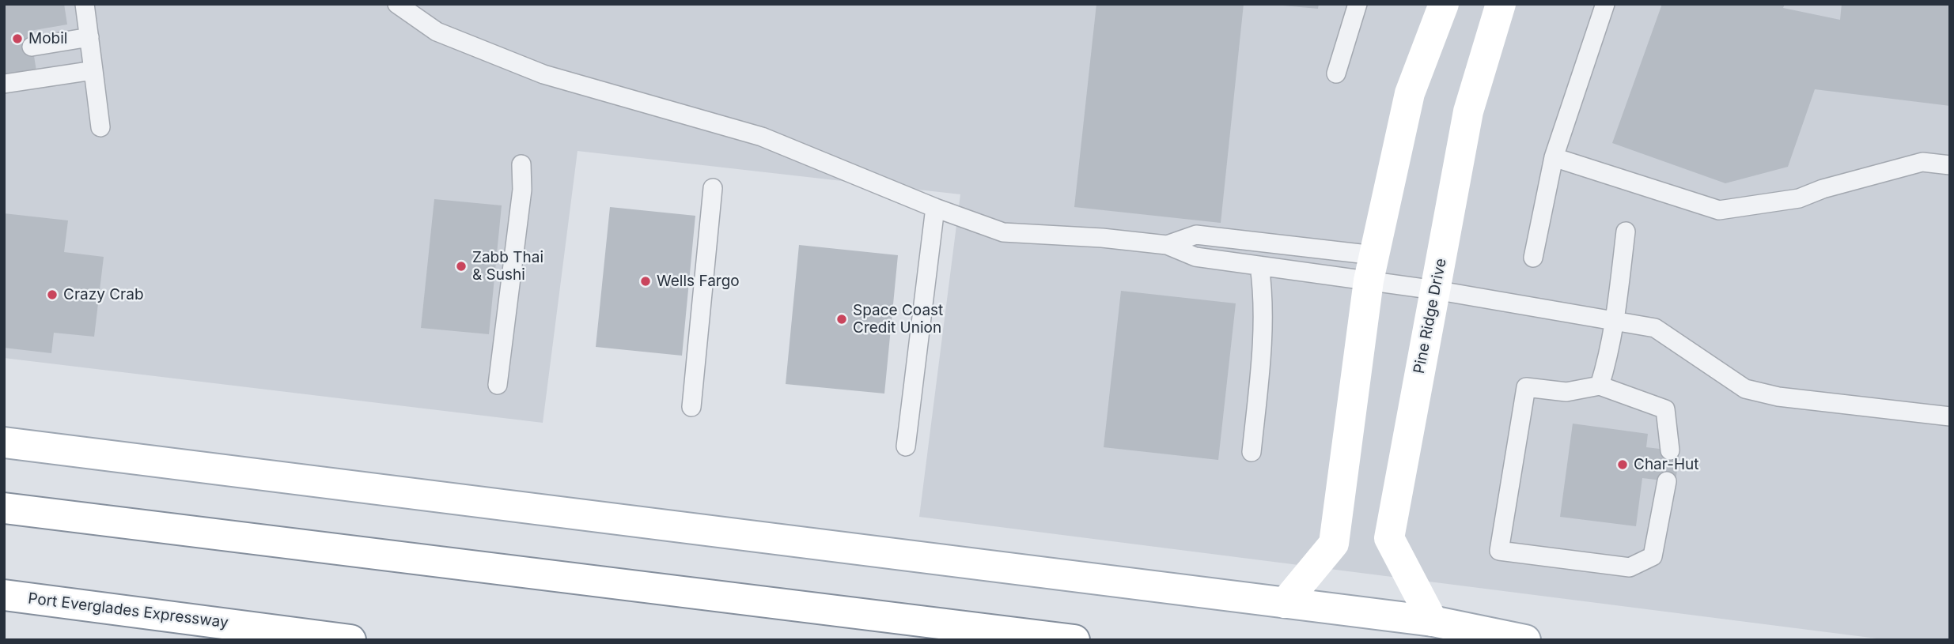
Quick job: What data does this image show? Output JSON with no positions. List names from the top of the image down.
{
  "streets": {
    "main road": ["Pine Ridge Drive", "Port Everglades Expressway"]
  },
  "places": [
    "Mobil",
    "Zabb Thai & Sushi",
    "Wells Fargo",
    "Crazy Crab",
    "Space Coast Credit Union",
    "Char-Hut"
  ]
}
